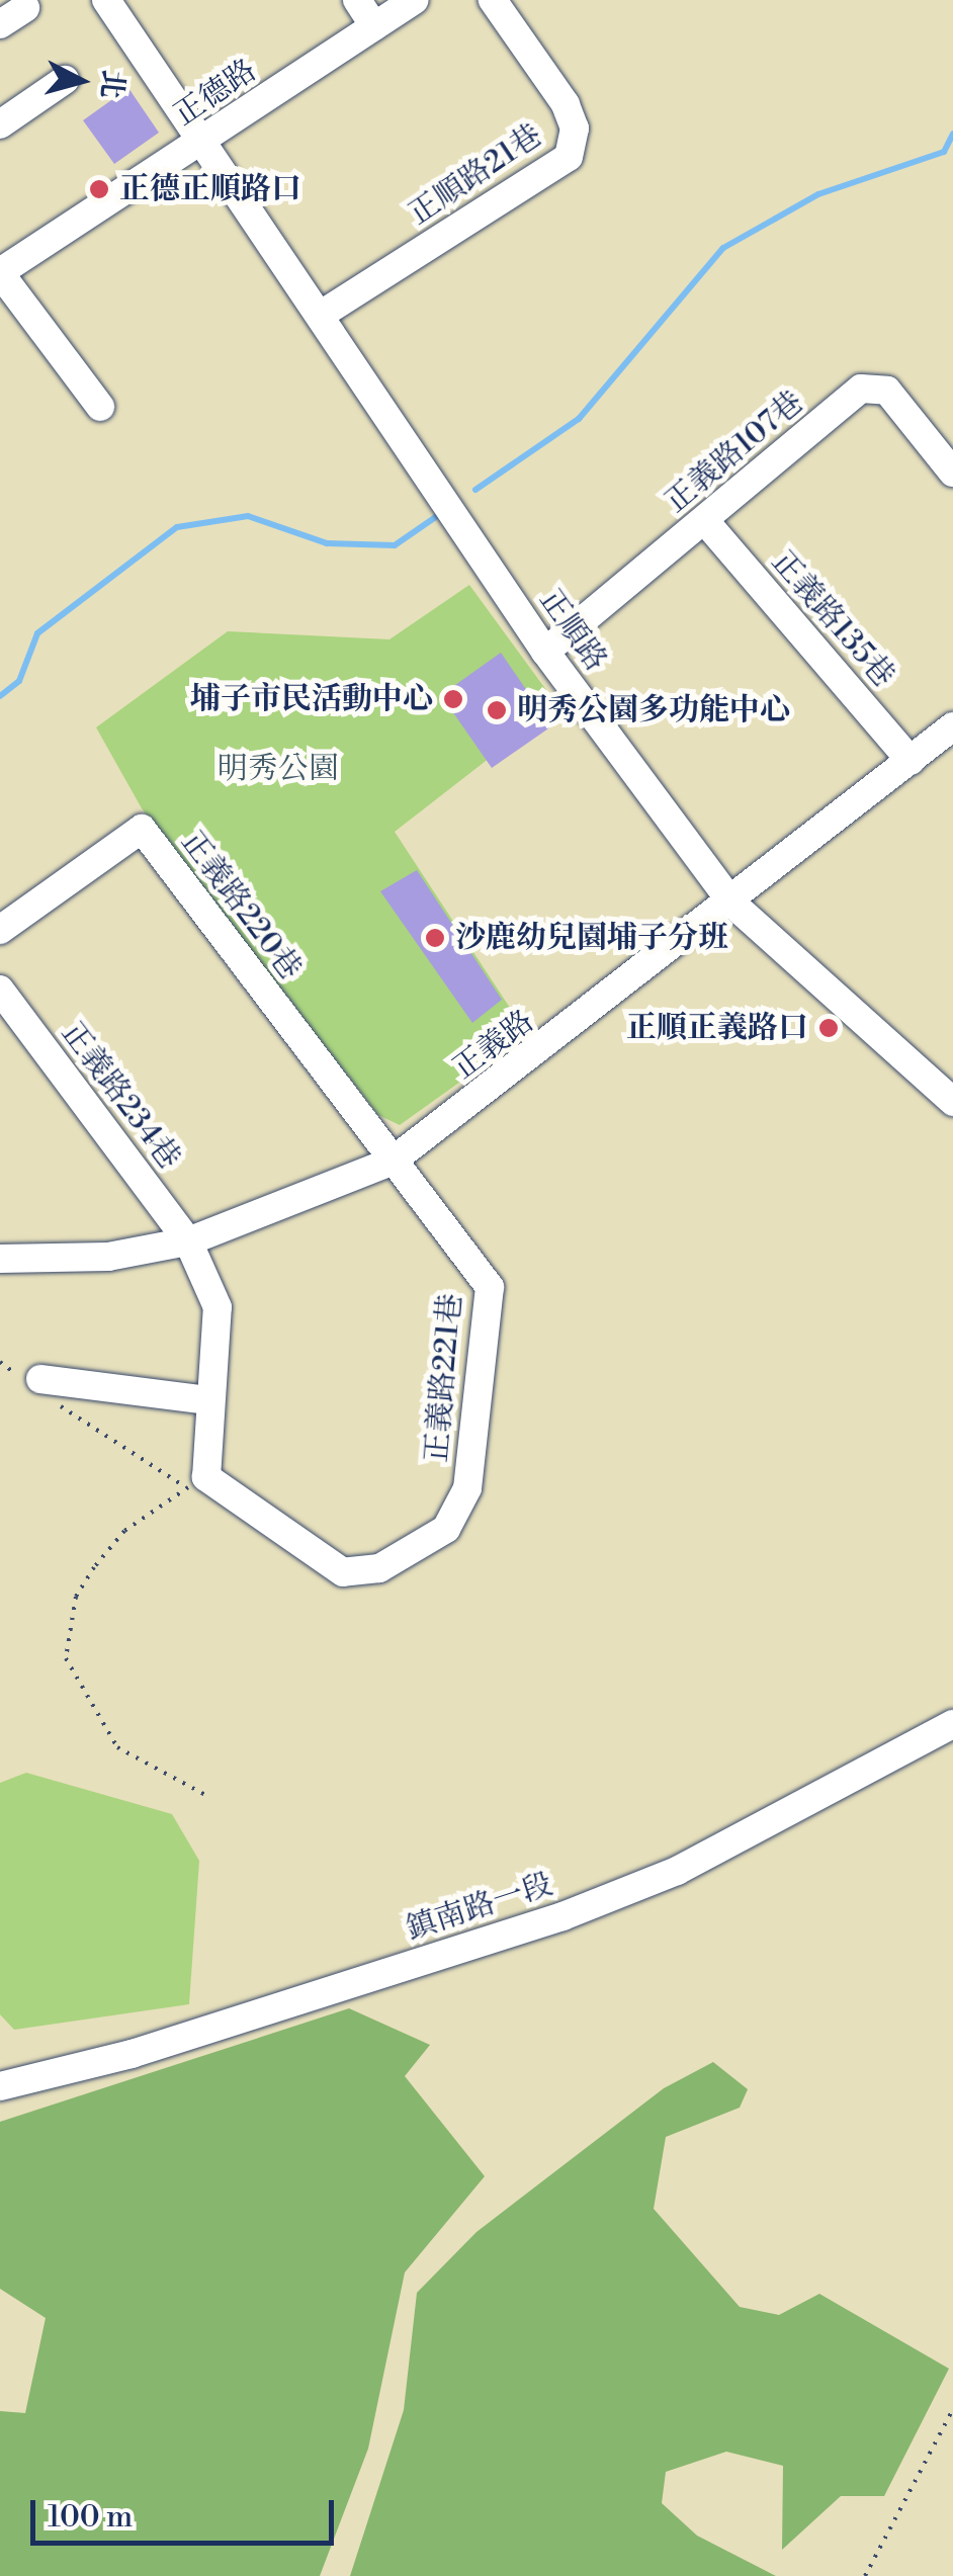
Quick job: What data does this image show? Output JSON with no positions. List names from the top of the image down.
{
  "streets": {
    "street": [
      "正德路",
      "正順路21巷",
      "正義路107巷",
      "正義路135巷",
      "正順路",
      "正義路220巷",
      "正義路",
      "正義路234巷",
      "正義路221巷",
      "鎮南路一段"
    ]
  },
  "crossings": [
    ["正德路", "正順路"],
    ["正順路21巷", "正順路"],
    ["正義路107巷", "正義路135巷"],
    ["正義路107巷", "正順路"],
    ["正義路135巷", "正義路"],
    ["正順路", "正義路"],
    ["正義路220巷", "正義路"],
    ["正義路220巷", "正義路221巷"],
    ["正義路", "正義路234巷"],
    ["正義路", "正義路221巷"]
  ],
  "parks": ["明秀公園"],
  "places": [
    "正德正順路口",
    "埔子市民活動中心",
    "明秀公園多功能中心",
    "沙鹿幼兒園埔子分班",
    "正順正義路口"
  ],
  "scale_bar": "100 m",
  "north": "right"
}
